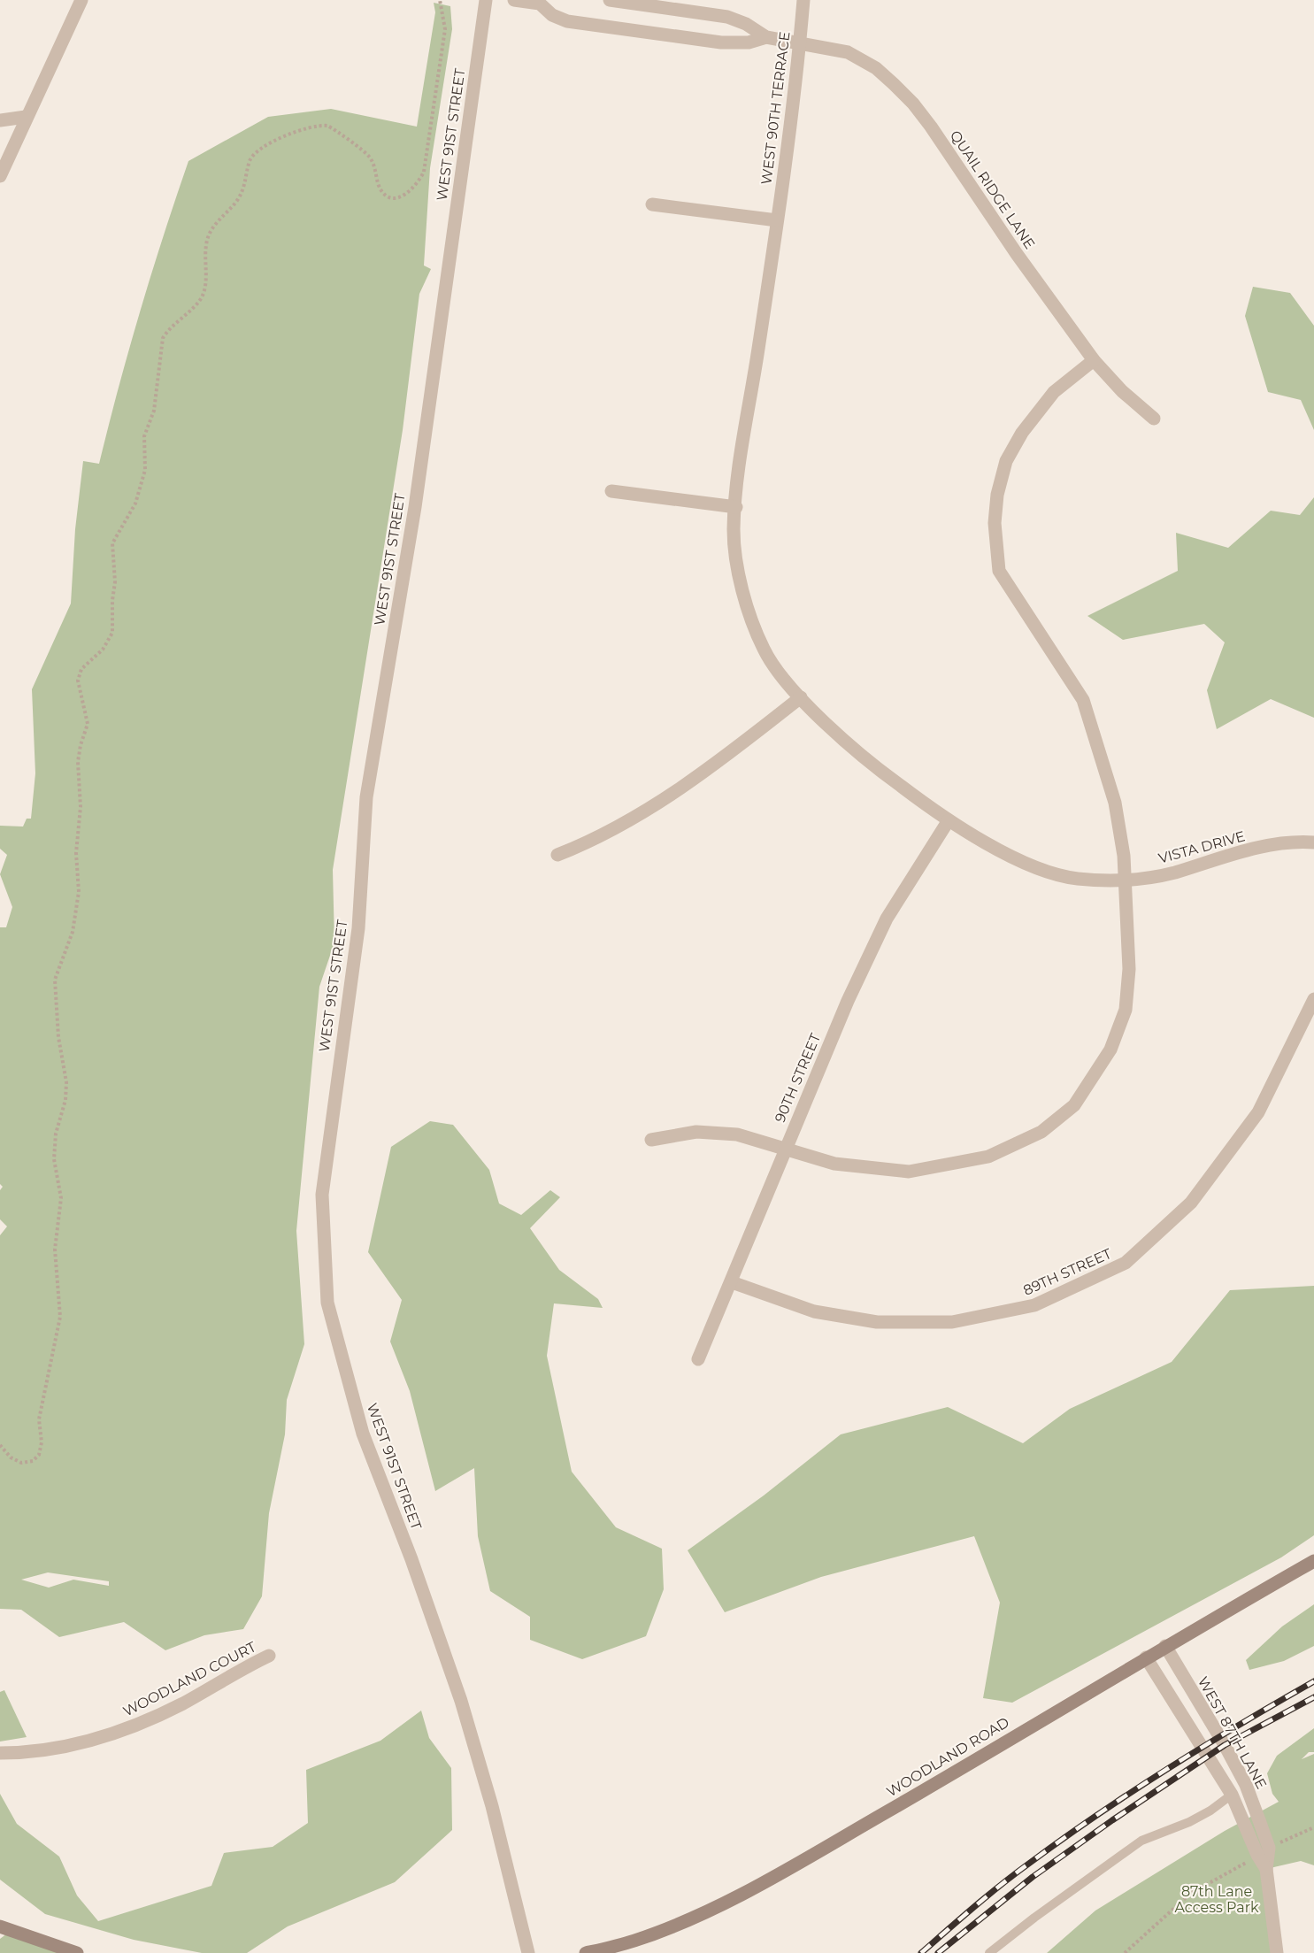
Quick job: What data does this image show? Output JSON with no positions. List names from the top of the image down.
{
  "streets": {
    "main road": ["WOODLAND ROAD"],
    "street": [
      "WEST 90TH TERRACE",
      "WEST 91ST STREET",
      "QUAIL RIDGE LANE",
      "VISTA DRIVE",
      "90TH STREET",
      "89TH STREET",
      "WOODLAND COURT",
      "WEST 87TH LANE"
    ]
  },
  "crossings": [
    ["WEST 90TH TERRACE", "QUAIL RIDGE LANE"],
    ["WEST 90TH TERRACE", "VISTA DRIVE"],
    ["VISTA DRIVE", "90TH STREET"],
    ["90TH STREET", "89TH STREET"],
    ["WEST 87TH LANE", "WOODLAND ROAD"]
  ],
  "parks": ["87th Lane Access Park"]
}
